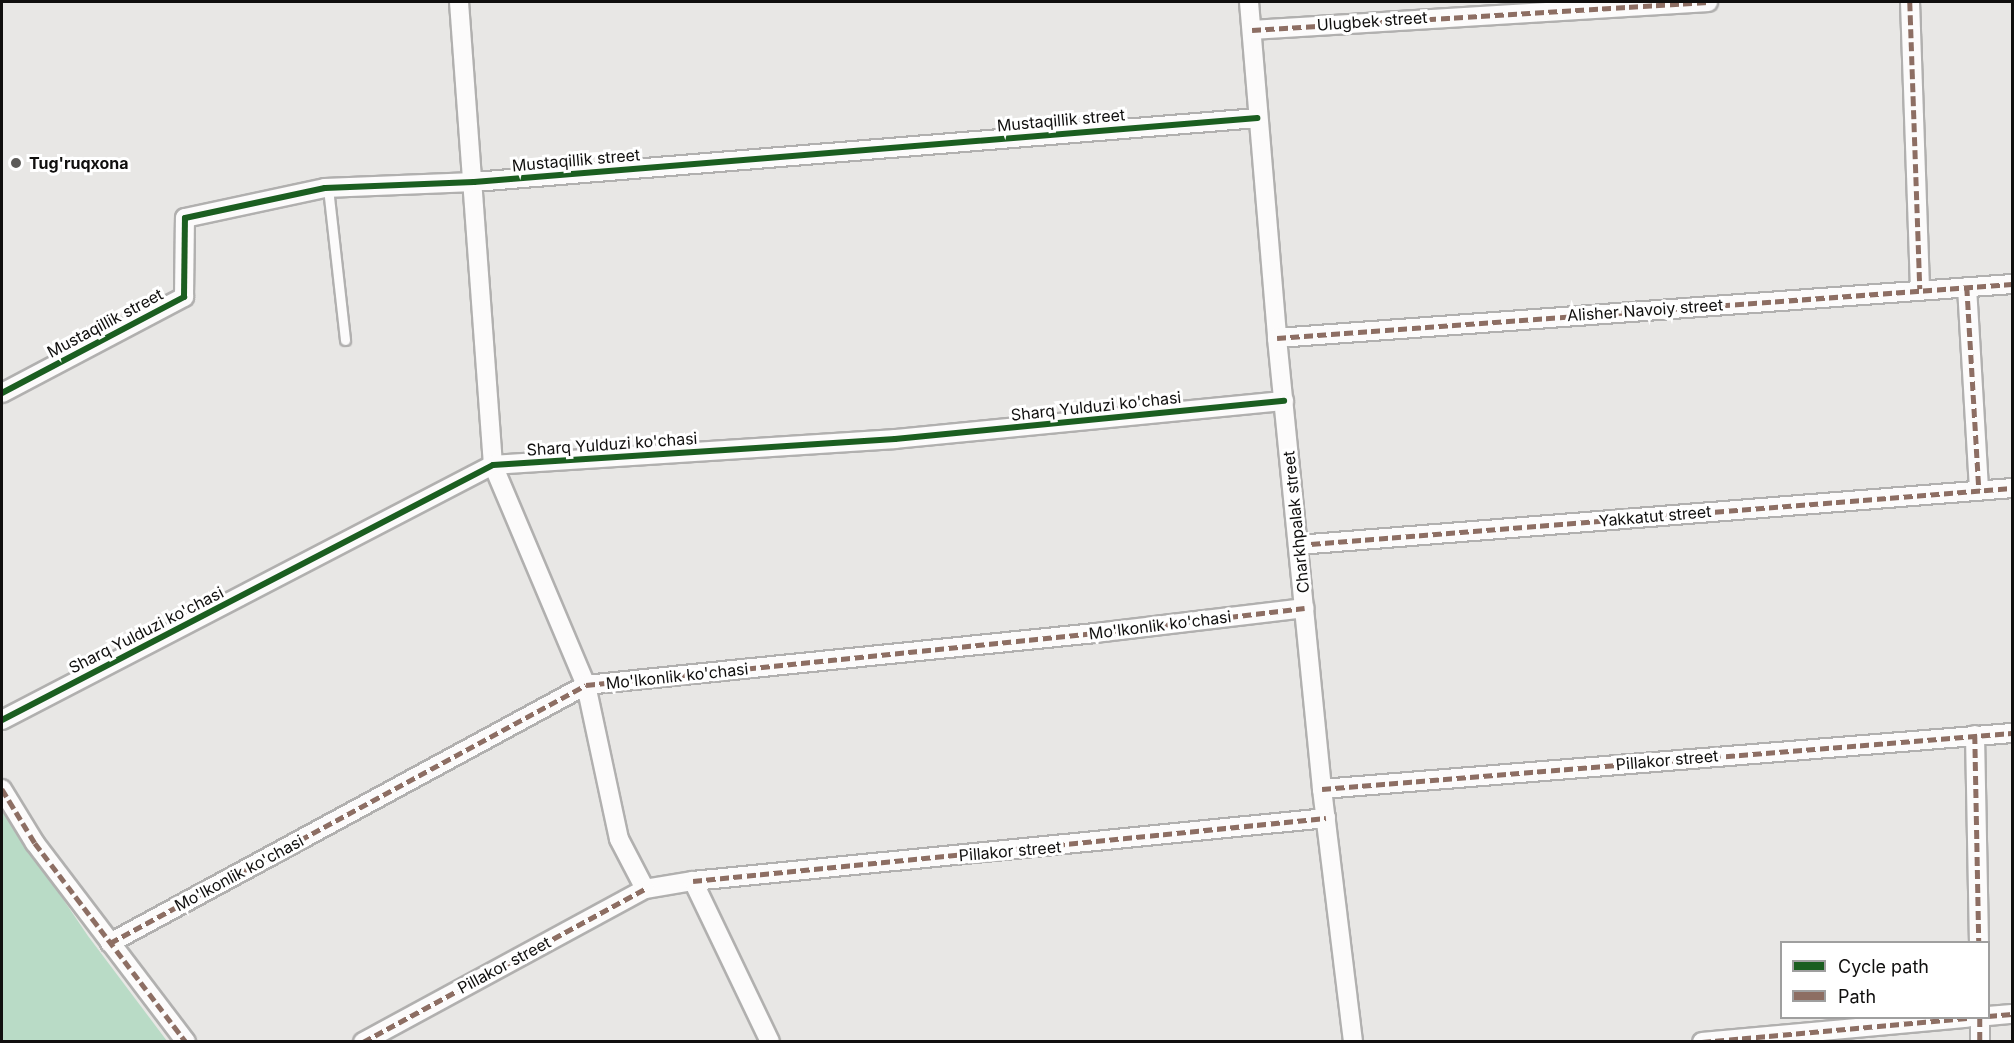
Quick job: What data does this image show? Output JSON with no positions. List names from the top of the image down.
{
  "streets": {
    "street": [
      "Ulugbek street",
      "Mustaqillik street",
      "Alisher Navoiy street",
      "Sharq Yulduzi ko'chasi",
      "Yakkatut street",
      "Charkhpalak street",
      "Mo'lkonlik ko'chasi",
      "Pillakor street"
    ]
  },
  "crossings": [
    ["Ulugbek street", "Charkhpalak street"],
    ["Mustaqillik street", "Charkhpalak street"],
    ["Alisher Navoiy street", "Charkhpalak street"],
    ["Sharq Yulduzi ko'chasi", "Charkhpalak street"],
    ["Yakkatut street", "Charkhpalak street"],
    ["Charkhpalak street", "Mo'lkonlik ko'chasi"],
    ["Charkhpalak street", "Pillakor street"]
  ],
  "places": ["Tug'ruqxona"],
  "legend": ["Cycle path", "Path"]
}
